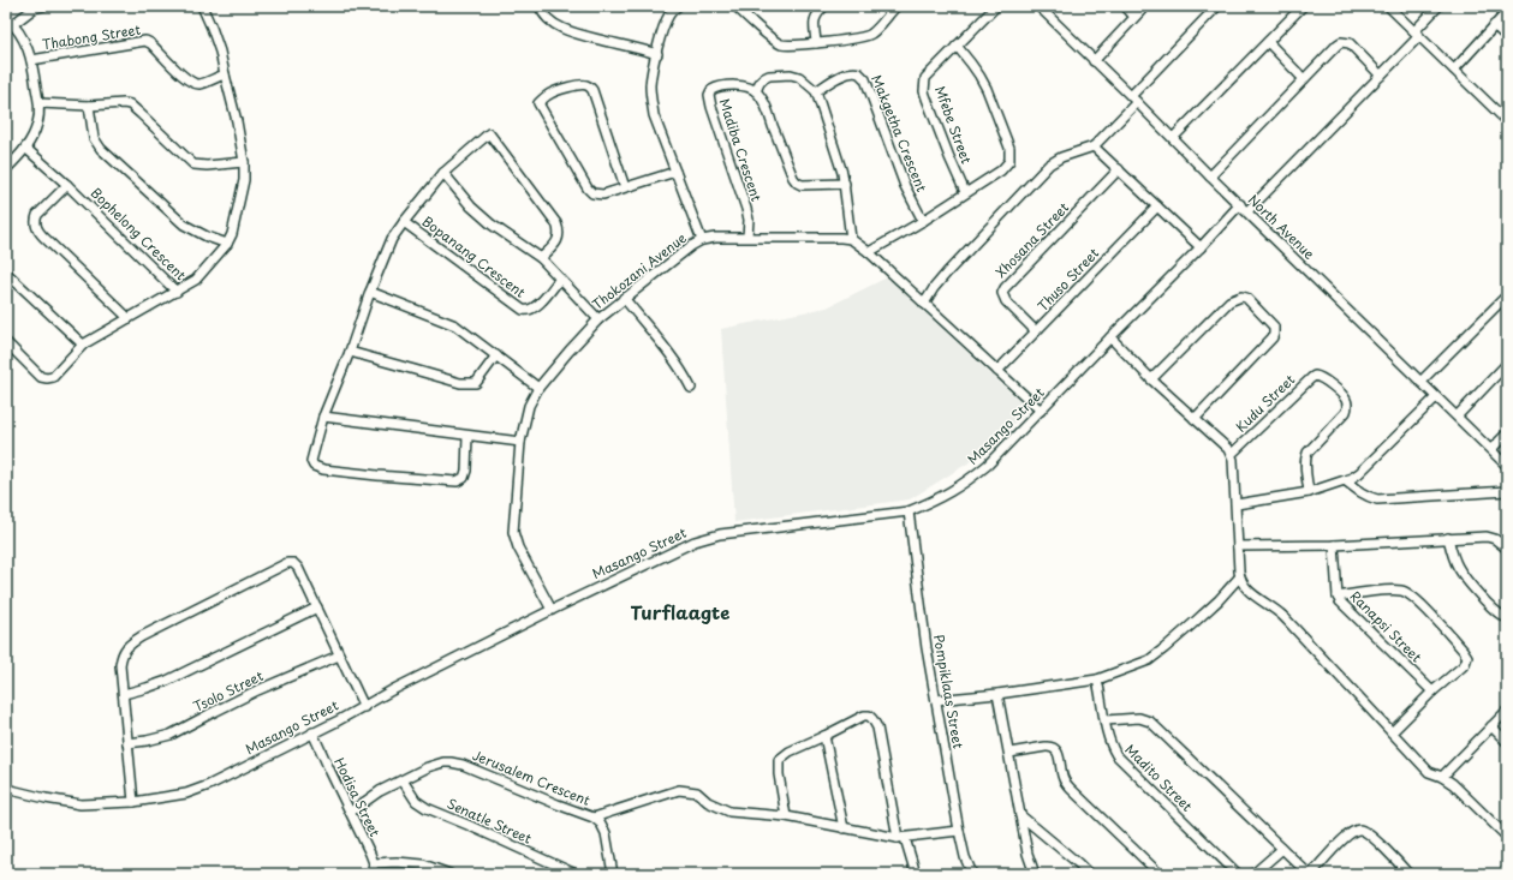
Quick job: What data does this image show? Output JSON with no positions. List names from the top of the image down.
{
  "streets": {
    "street": [
      "Thabong Street",
      "Mfebe Street",
      "Makgetha Crescent",
      "Madiba Crescent",
      "North Avenue",
      "Bophelong Crescent",
      "Xhosana Street",
      "Bopanang Crescent",
      "Thokozani Avenue",
      "Thuso Street",
      "Kudu Street",
      "Masango Street",
      "Ranapsi Street",
      "Tsolo Street",
      "Pompiklaas Street",
      "Jerusalem Crescent",
      "Madito Street",
      "Hodisa Street",
      "Senatle Street"
    ]
  },
  "crossings": [
    ["Thabong Street", "Bophelong Crescent"],
    ["Madiba Crescent", "Thokozani Avenue"],
    ["North Avenue", "Masango Street"],
    ["Xhosana Street", "Thuso Street"],
    ["Thokozani Avenue", "Masango Street"],
    ["Masango Street", "Pompiklaas Street"],
    ["Masango Street", "Hodisa Street"],
    ["Jerusalem Crescent", "Hodisa Street"],
    ["Jerusalem Crescent", "Senatle Street"]
  ],
  "districts": ["Turflaagte"]
}
